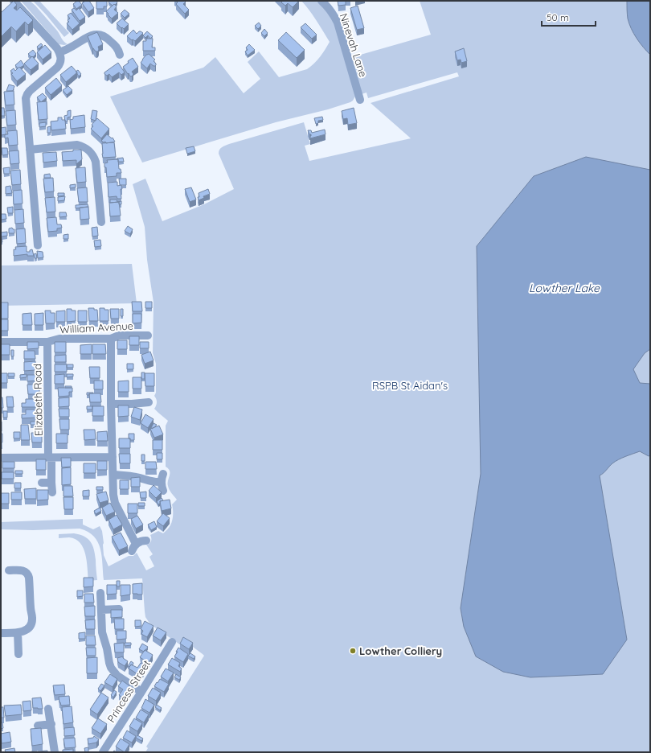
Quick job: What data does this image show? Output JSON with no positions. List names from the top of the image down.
{
  "streets": {
    "street": [
      "Ninevah Lane",
      "William Avenue",
      "Elizabeth Road",
      "Princess Street"
    ]
  },
  "crossings": [
    ["William Avenue", "Elizabeth Road"]
  ],
  "water": ["Lowther Lake"],
  "parks": ["RSPB St Aidan's"],
  "places": ["Lowther Colliery"],
  "scale_bar": "50 m"
}
